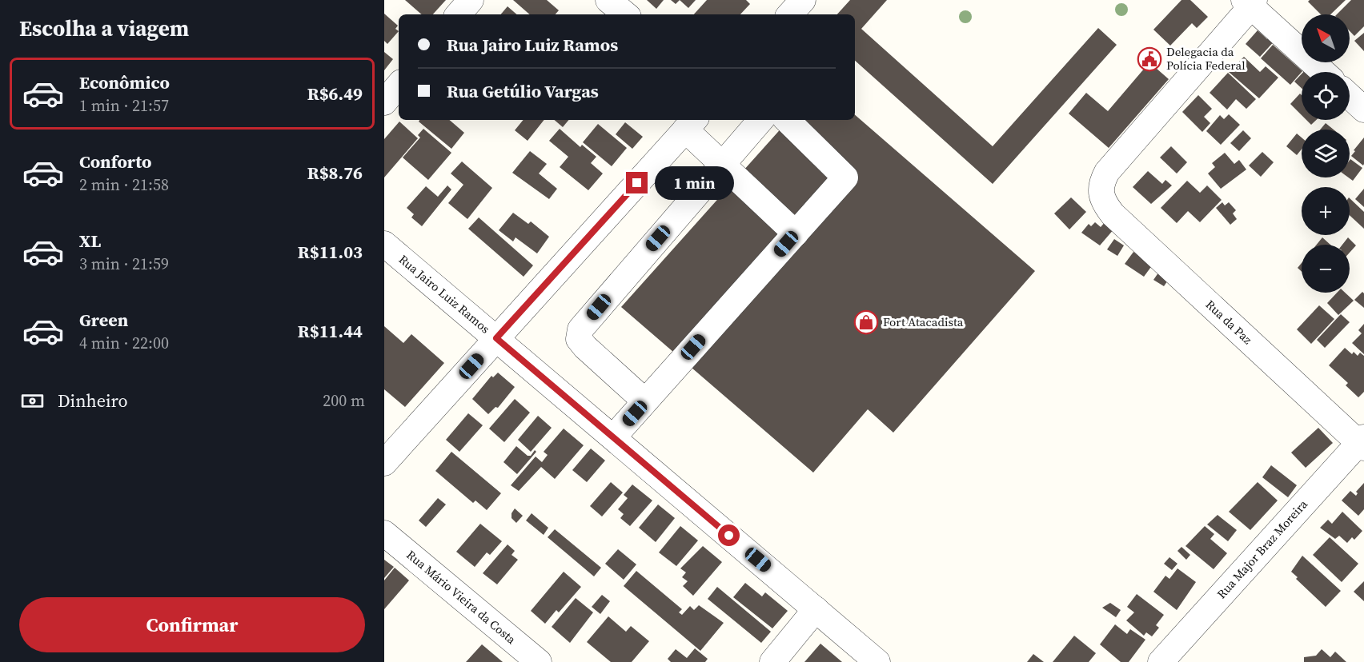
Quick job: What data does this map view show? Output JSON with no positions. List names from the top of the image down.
{
  "streets": {
    "street": [
      "Rua Jairo Luiz Ramos",
      "Rua da Paz",
      "Rua Major Braz Moreira",
      "Rua Mário Vieira da Costa"
    ]
  },
  "crossings": [
    ["Rua da Paz", "Rua Major Braz Moreira"]
  ],
  "places": {
    "public building": ["Delegacia da Polícia Federal"],
    "shop": ["Fort Atacadista"]
  },
  "north": "top left",
  "page": {
    "heading": "Escolha a viagem",
    "map_buttons": ["+", "−"],
    "banner": ["Rua Jairo Luiz Ramos", "Rua Getúlio Vargas"],
    "list": [
      {
        "name": "Econômico",
        "note": "1 min · 21:57",
        "value": "R$6.49"
      },
      {
        "name": "Conforto",
        "note": "2 min · 21:58",
        "value": "R$8.76"
      },
      {
        "name": "XL",
        "note": "3 min · 21:59",
        "value": "R$11.03"
      },
      {
        "name": "Green",
        "note": "4 min · 22:00",
        "value": "R$11.44"
      }
    ],
    "bubble": "1 min",
    "pay": ["Dinheiro", "200 m"],
    "buttons": "Confirmar"
  }
}
